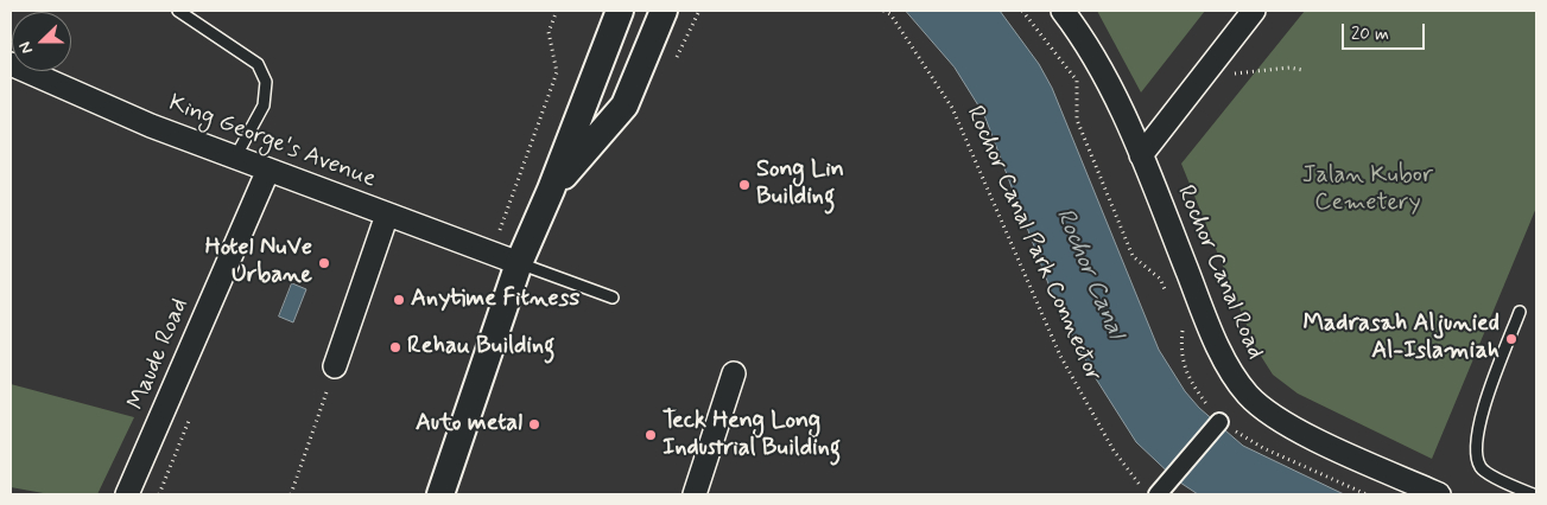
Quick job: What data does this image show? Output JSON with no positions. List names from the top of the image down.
{
  "streets": {
    "street": ["King George's Avenue", "Rochor Canal Road", "Maude Road"],
    "path": ["Rochor Canal Park Connector"]
  },
  "crossings": [
    ["King George's Avenue", "Maude Road"]
  ],
  "water": ["Rochor Canal"],
  "parks": ["Jalan Kubor Cemetery"],
  "places": [
    "Song Lin Building",
    "Hotel NuVe Urbane",
    "Anytime Fitness",
    "Madrasah Aljunied Al-Islamiah",
    "Rehau Building",
    "Auto metal",
    "Teck Heng Long Industrial Building"
  ],
  "scale_bar": "20 m",
  "north": "left"
}
